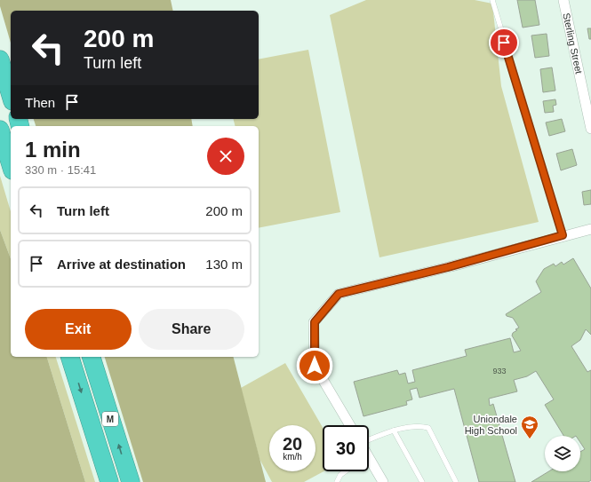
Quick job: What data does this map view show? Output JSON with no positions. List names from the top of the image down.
{
  "streets": {
    "highway": ["M"],
    "street": ["Sterling Street"]
  },
  "places": {
    "school or university": ["Uniondale High School"]
  },
  "house_numbers": ["933"],
  "page": {
    "turn": ["200 m", "Turn left"],
    "then": "Then",
    "heading": ["1 min", "330 m · 15:41"],
    "list": [
      {
        "name": "Turn left",
        "value": "200 m"
      },
      {
        "name": "Arrive at destination",
        "value": "130 m"
      }
    ],
    "buttons": ["Exit", "Share"],
    "speed": "20 km/h",
    "limit": "30"
  }
}
